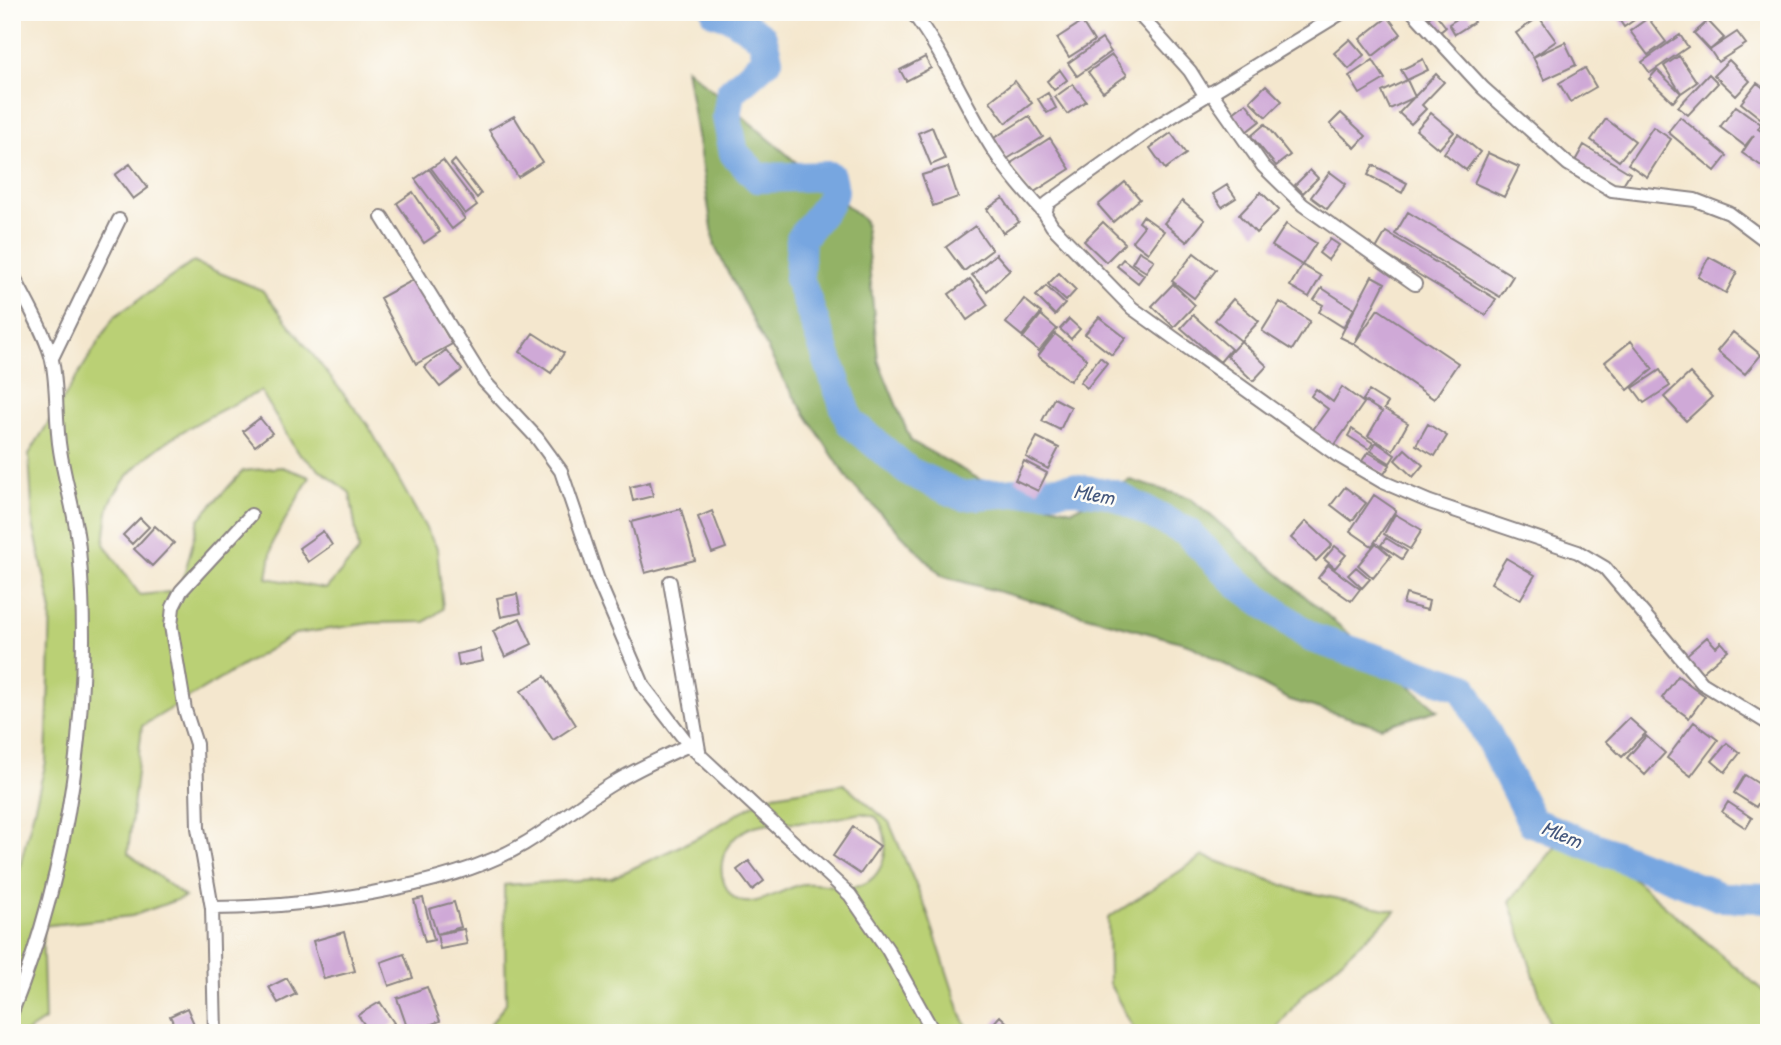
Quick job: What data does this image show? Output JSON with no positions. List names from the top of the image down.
{
  "water": ["Mlem"]
}
